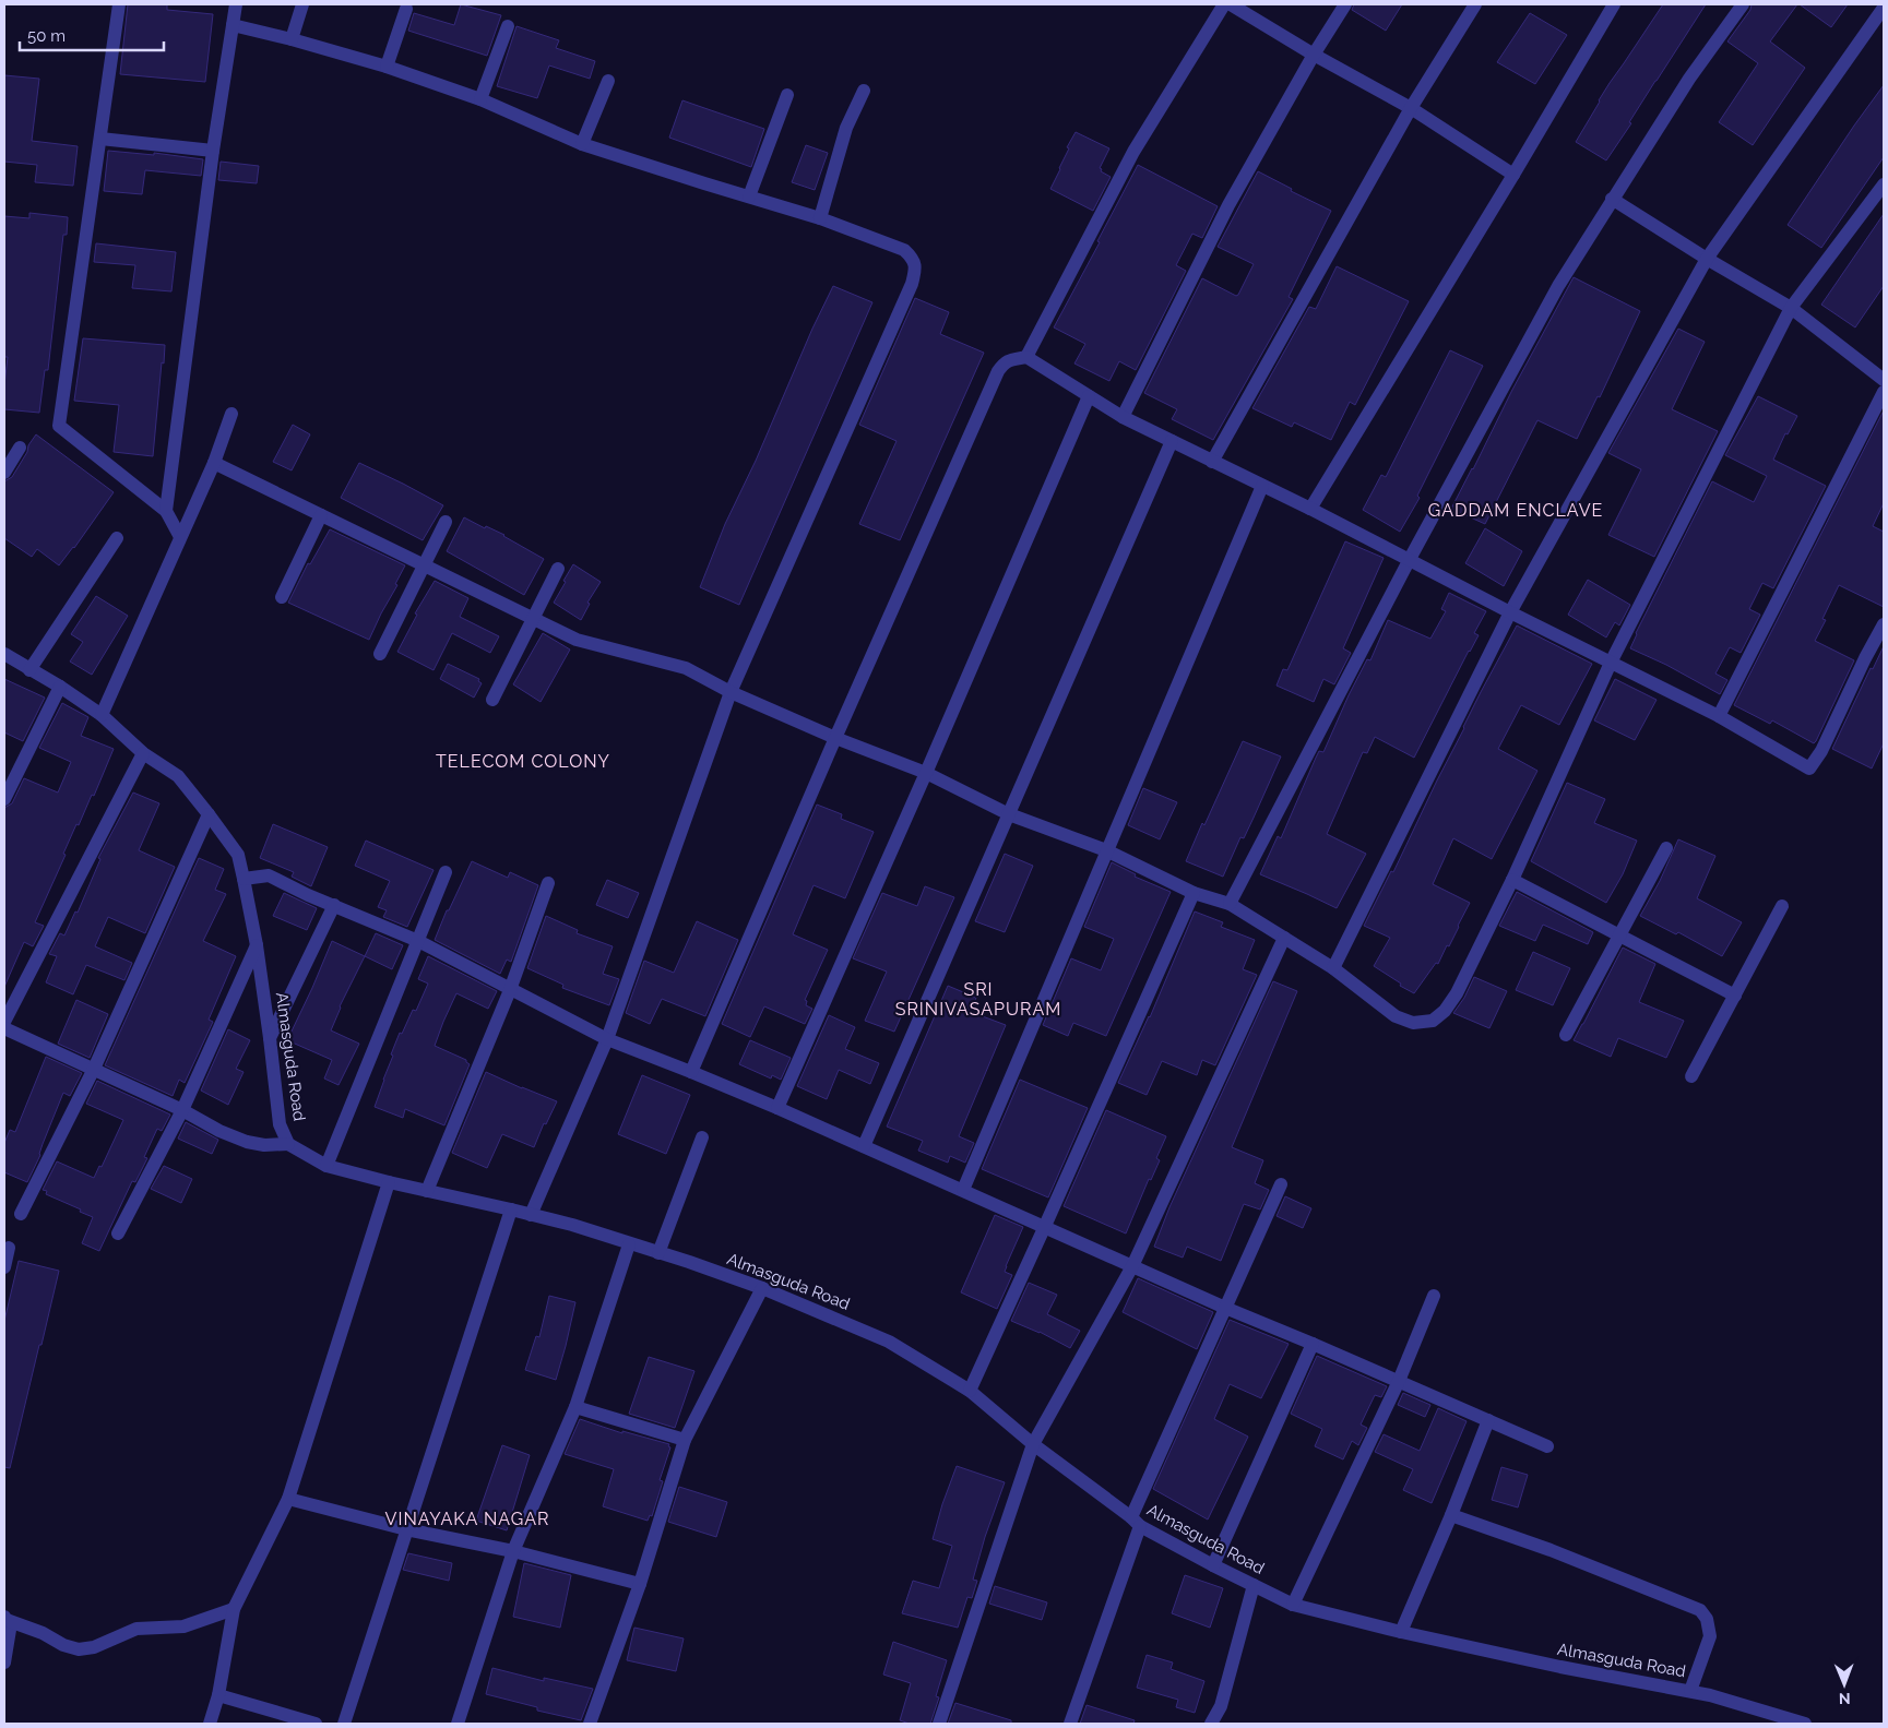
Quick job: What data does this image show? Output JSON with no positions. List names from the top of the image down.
{
  "streets": {
    "street": ["Almasguda Road"]
  },
  "districts": [
    "GADDAM ENCLAVE",
    "TELECOM COLONY",
    "SRI SRINIVASAPURAM",
    "VINAYAKA NAGAR"
  ],
  "scale_bar": "50 m",
  "north": "bottom"
}
